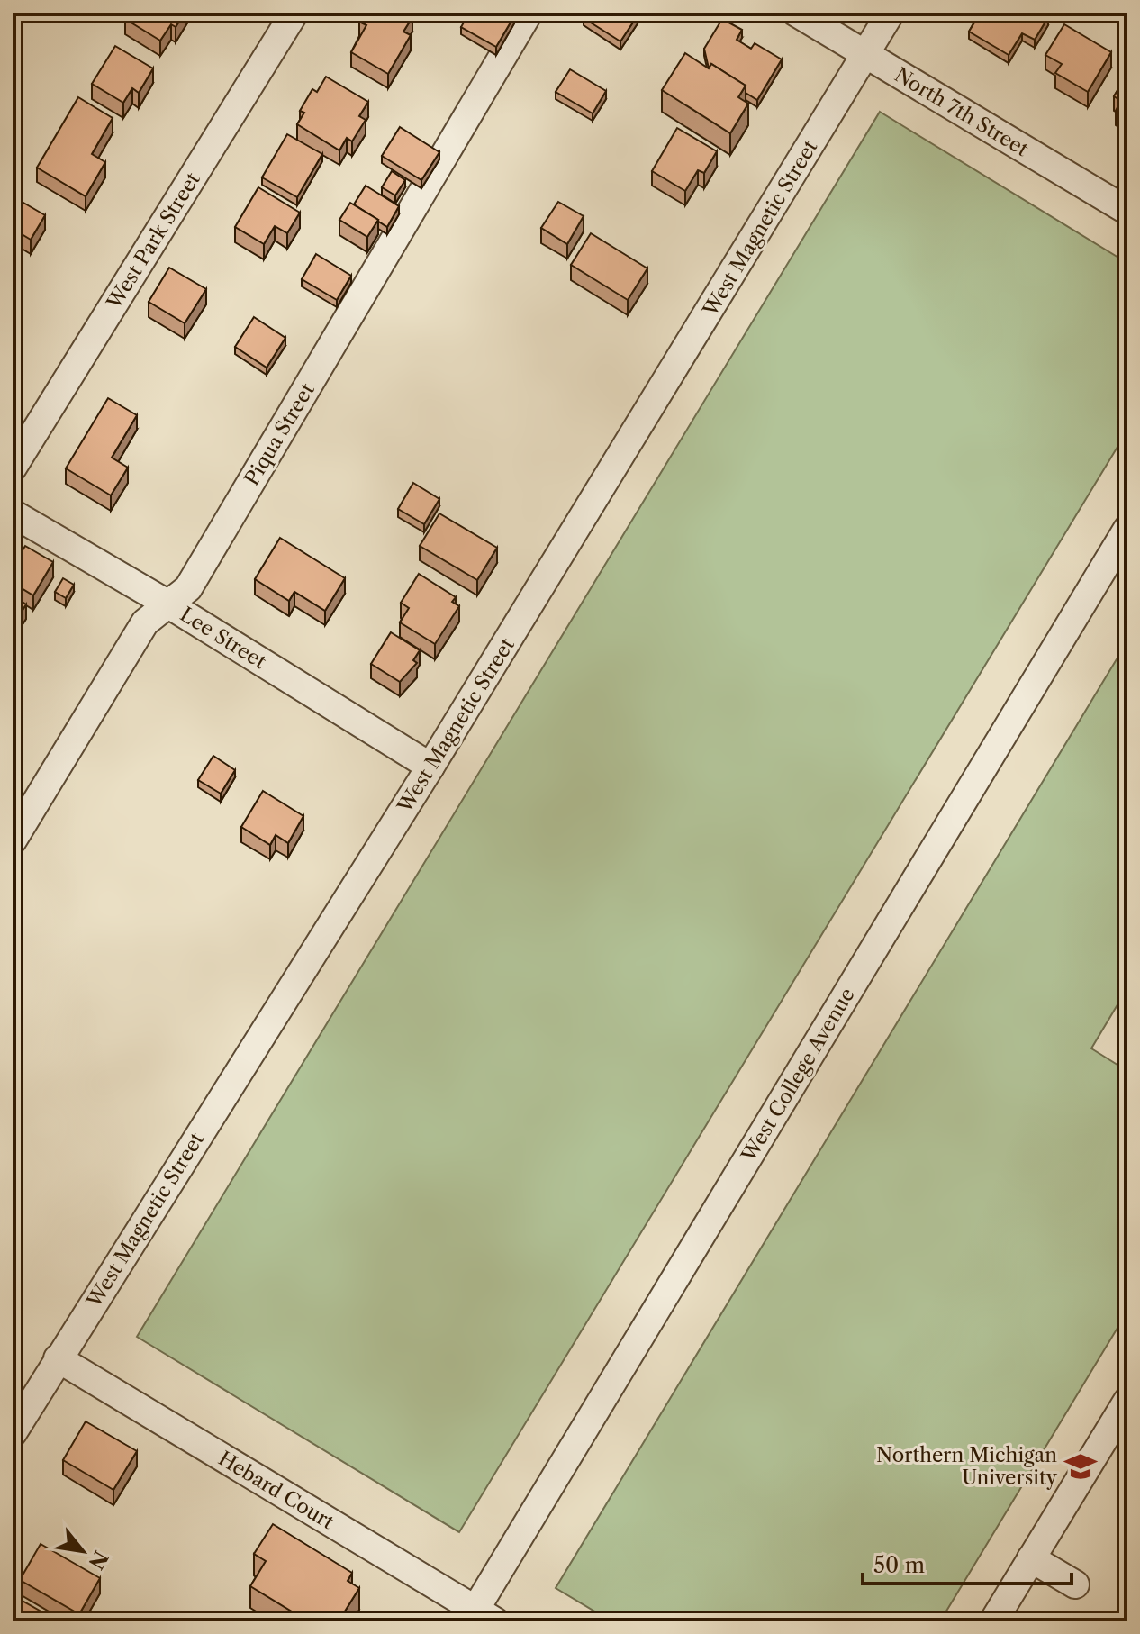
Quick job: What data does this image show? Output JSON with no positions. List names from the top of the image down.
{
  "streets": {
    "street": [
      "North 7th Street",
      "West Magnetic Street",
      "West Park Street",
      "Piqua Street",
      "Lee Street",
      "West College Avenue",
      "Hebard Court"
    ]
  },
  "crossings": [
    ["North 7th Street", "West Magnetic Street"],
    ["West Magnetic Street", "Lee Street"],
    ["West Magnetic Street", "Hebard Court"],
    ["Piqua Street", "Lee Street"],
    ["West College Avenue", "Hebard Court"]
  ],
  "places": {
    "school or university": ["Northern Michigan University"]
  },
  "scale_bar": "50 m",
  "north": "bottom right"
}
